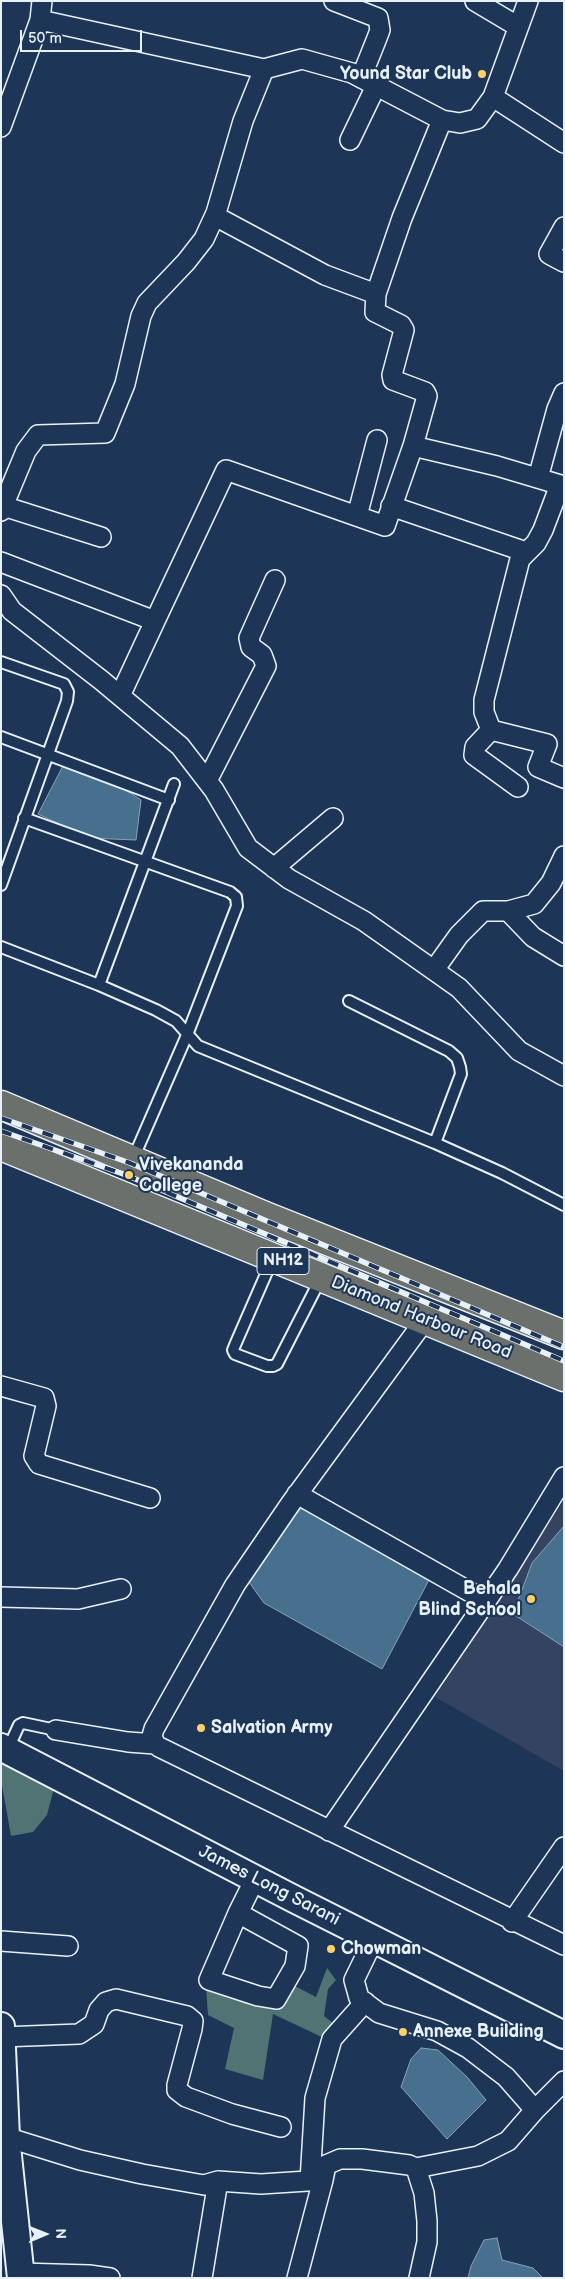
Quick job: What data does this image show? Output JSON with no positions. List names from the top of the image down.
{
  "streets": {
    "highway": ["NH12", "Diamond Harbour Road"],
    "main road": ["James Long Sarani"]
  },
  "places": [
    "Yound Star Club",
    "Vivekananda College",
    "Behala Blind School",
    "Salvation Army",
    "Chowman",
    "Annexe Building"
  ],
  "scale_bar": "50 m",
  "north": "right"
}
